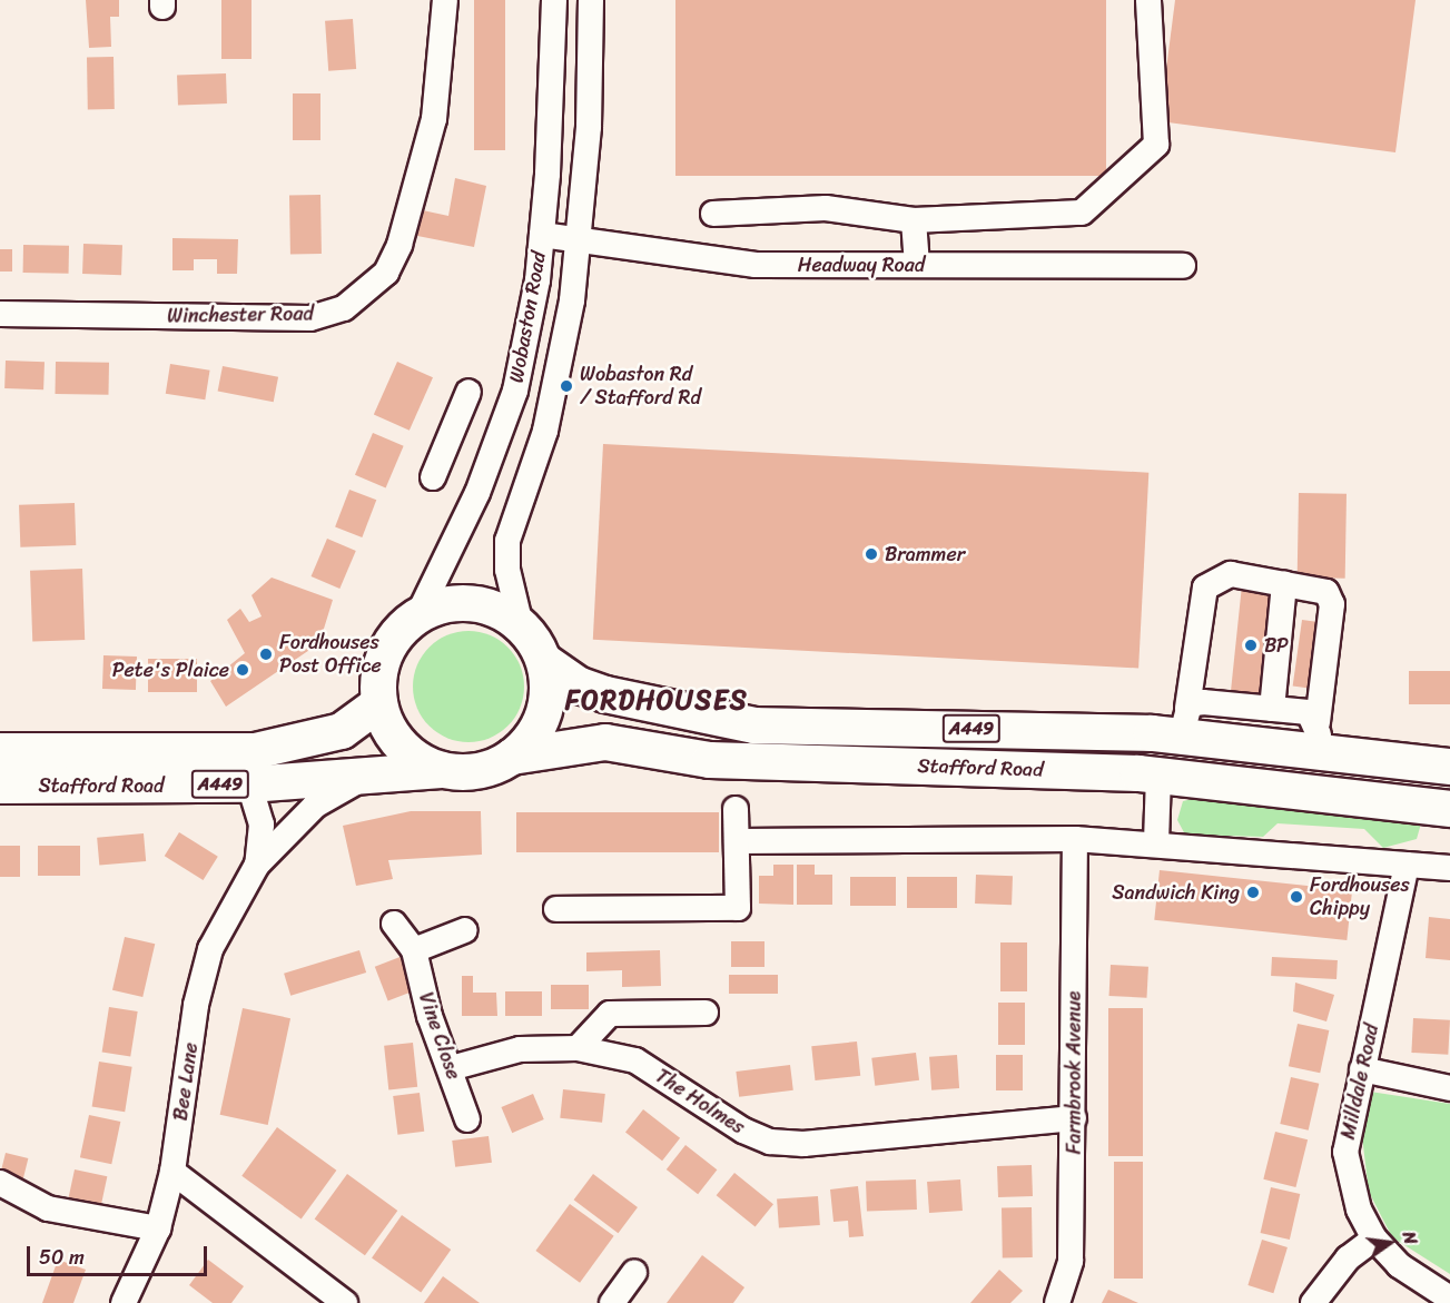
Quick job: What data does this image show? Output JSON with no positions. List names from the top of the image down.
{
  "streets": {
    "highway": ["A449", "Stafford Road"],
    "street": [
      "Headway Road",
      "Winchester Road",
      "Wobaston Road",
      "Vine Close",
      "Farmbrook Avenue",
      "Bee Lane",
      "Milldale Road",
      "The Holmes"
    ]
  },
  "crossings": [
    ["Headway Road", "Wobaston Road"],
    ["Wobaston Road", "A449"],
    ["Wobaston Road", "Stafford Road"],
    ["A449", "Stafford Road"],
    ["Stafford Road", "Bee Lane"],
    ["Vine Close", "The Holmes"],
    ["Farmbrook Avenue", "The Holmes"]
  ],
  "districts": ["FORDHOUSES"],
  "places": [
    "Wobaston Rd / Stafford Rd",
    "Brammer",
    "BP",
    "Fordhouses Post Office",
    "Pete's Plaice",
    "Sandwich King",
    "Fordhouses Chippy"
  ],
  "scale_bar": "50 m",
  "north": "right"
}
